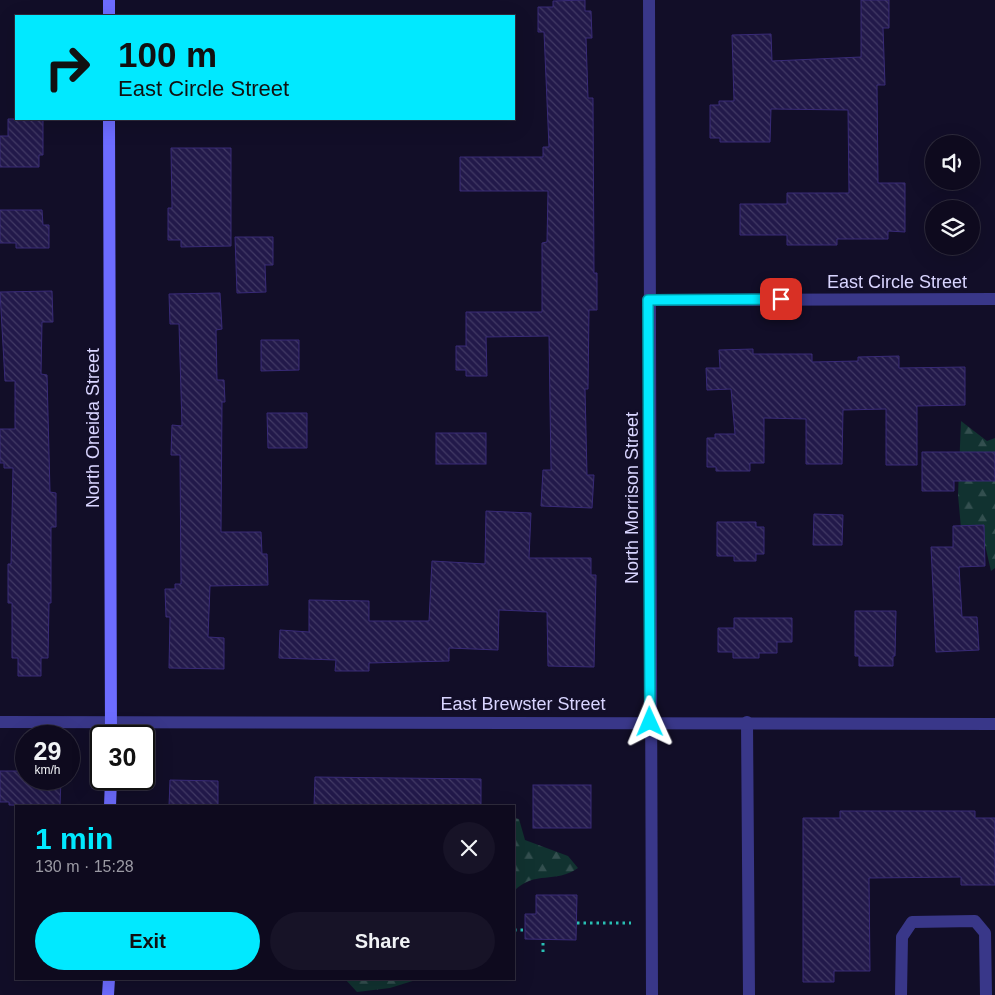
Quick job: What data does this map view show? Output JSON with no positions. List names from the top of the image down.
{
  "streets": {
    "main road": ["North Oneida Street"],
    "street": ["East Circle Street", "North Morrison Street", "East Brewster Street"]
  },
  "crossings": [
    ["East Circle Street", "North Morrison Street"],
    ["North Oneida Street", "East Brewster Street"],
    ["North Morrison Street", "East Brewster Street"]
  ],
  "page": {
    "turn": ["100 m", "East Circle Street"],
    "speed": "29 km/h",
    "limit": "30",
    "heading": ["1 min", "130 m · 15:28"],
    "buttons": ["Exit", "Share"]
  }
}
